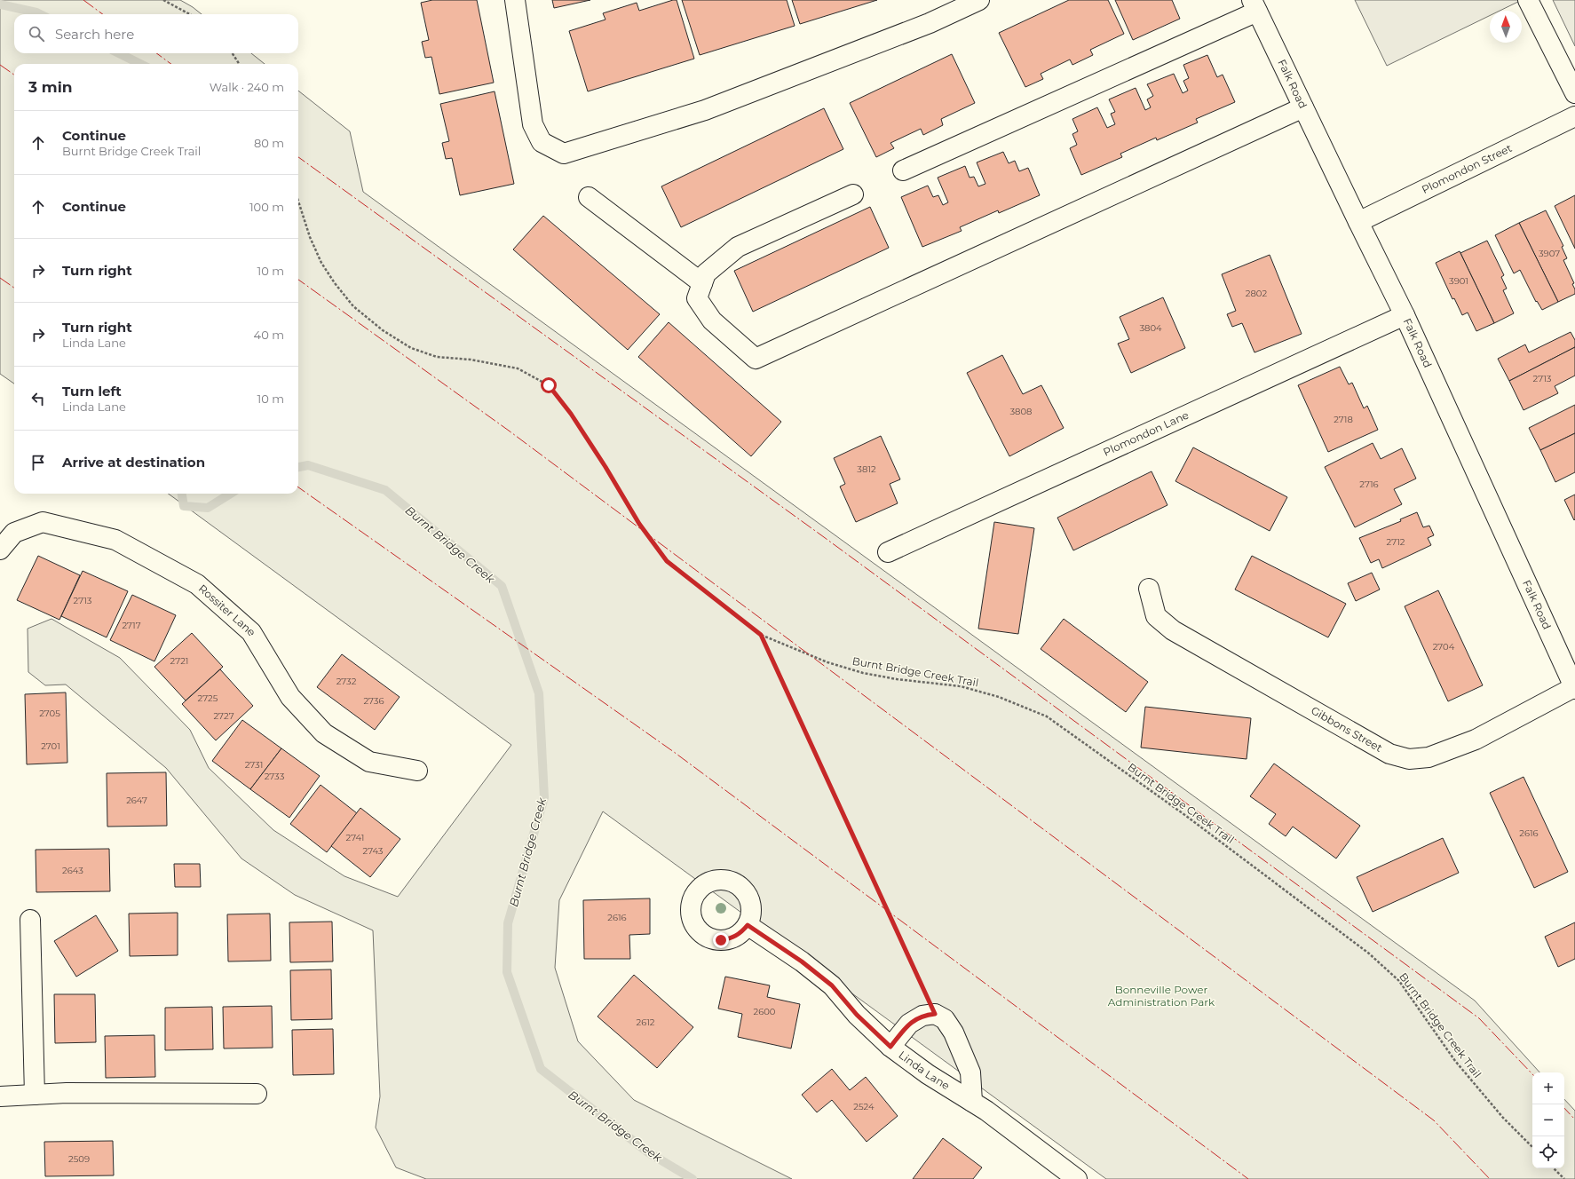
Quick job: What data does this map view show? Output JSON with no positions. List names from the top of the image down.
{
  "streets": {
    "street": [
      "Falk Road",
      "Plomondon Street",
      "Plomondon Lane",
      "Rossiter Lane",
      "Gibbons Street",
      "Linda Lane"
    ],
    "path": ["Burnt Bridge Creek Trail"]
  },
  "crossings": [
    ["Falk Road", "Plomondon Street"],
    ["Falk Road", "Plomondon Lane"],
    ["Falk Road", "Gibbons Street"]
  ],
  "water": ["Burnt Bridge Creek"],
  "parks": ["Bonneville Power Administration Park"],
  "house_numbers": [
    "3907",
    "3901",
    "2802",
    "3804",
    "2713",
    "3808",
    "2718",
    "3812",
    "2716",
    "2712",
    "2713",
    "2717",
    "2704",
    "2721",
    "2732",
    "2725",
    "2736",
    "2705",
    "2727",
    "2701",
    "2731",
    "2733",
    "2647",
    "2616",
    "2741",
    "2743",
    "2643",
    "2616",
    "2600",
    "2612",
    "2524",
    "2509"
  ],
  "north": "top",
  "page": {
    "search": "Search here",
    "heading": ["3 min", "Walk · 240 m"],
    "list": [
      ["Continue", "Burnt Bridge Creek Trail", "80 m"],
      ["Continue", "100 m"],
      ["Turn right", "10 m"],
      ["Turn right", "Linda Lane", "40 m"],
      ["Turn left", "Linda Lane", "10 m"],
      "Arrive at destination"
    ],
    "map_buttons": ["+", "−"]
  }
}
